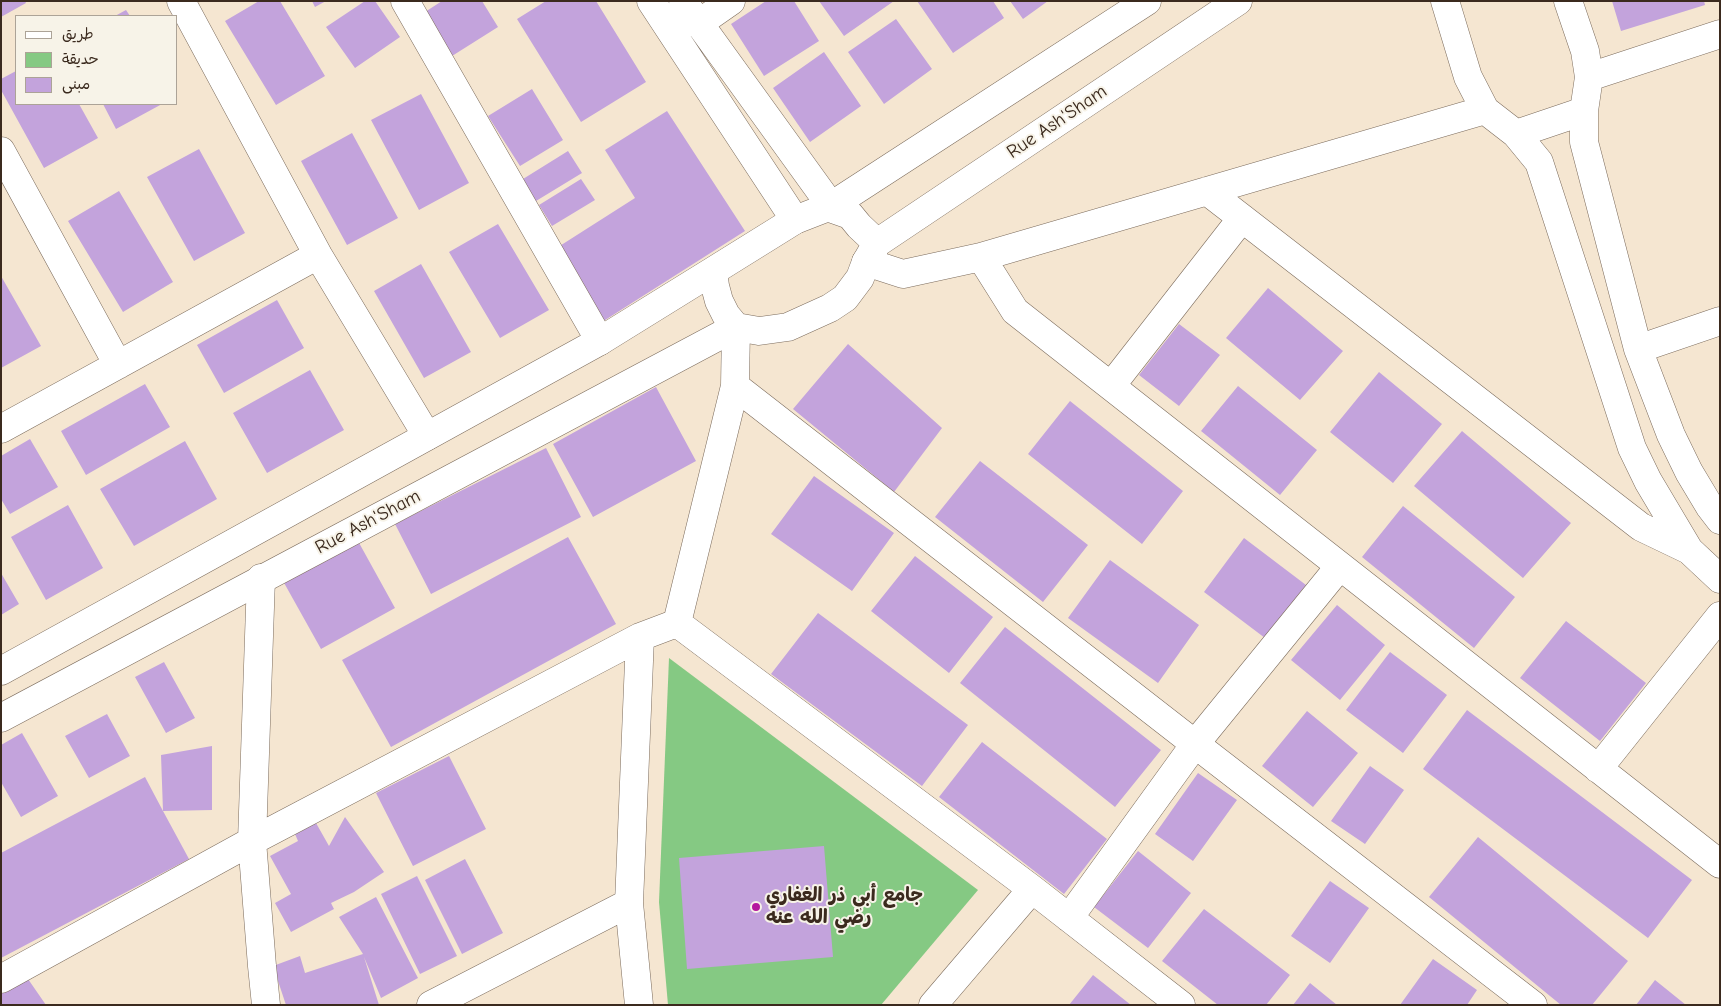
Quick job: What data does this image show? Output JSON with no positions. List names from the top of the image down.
{
  "streets": {
    "street": ["Rue Ash'Sham"]
  },
  "places": ["جامع أبي ذر الغفاري رضي الله عنه"],
  "legend": ["طريق", "حديقة", "مبنى"]
}
